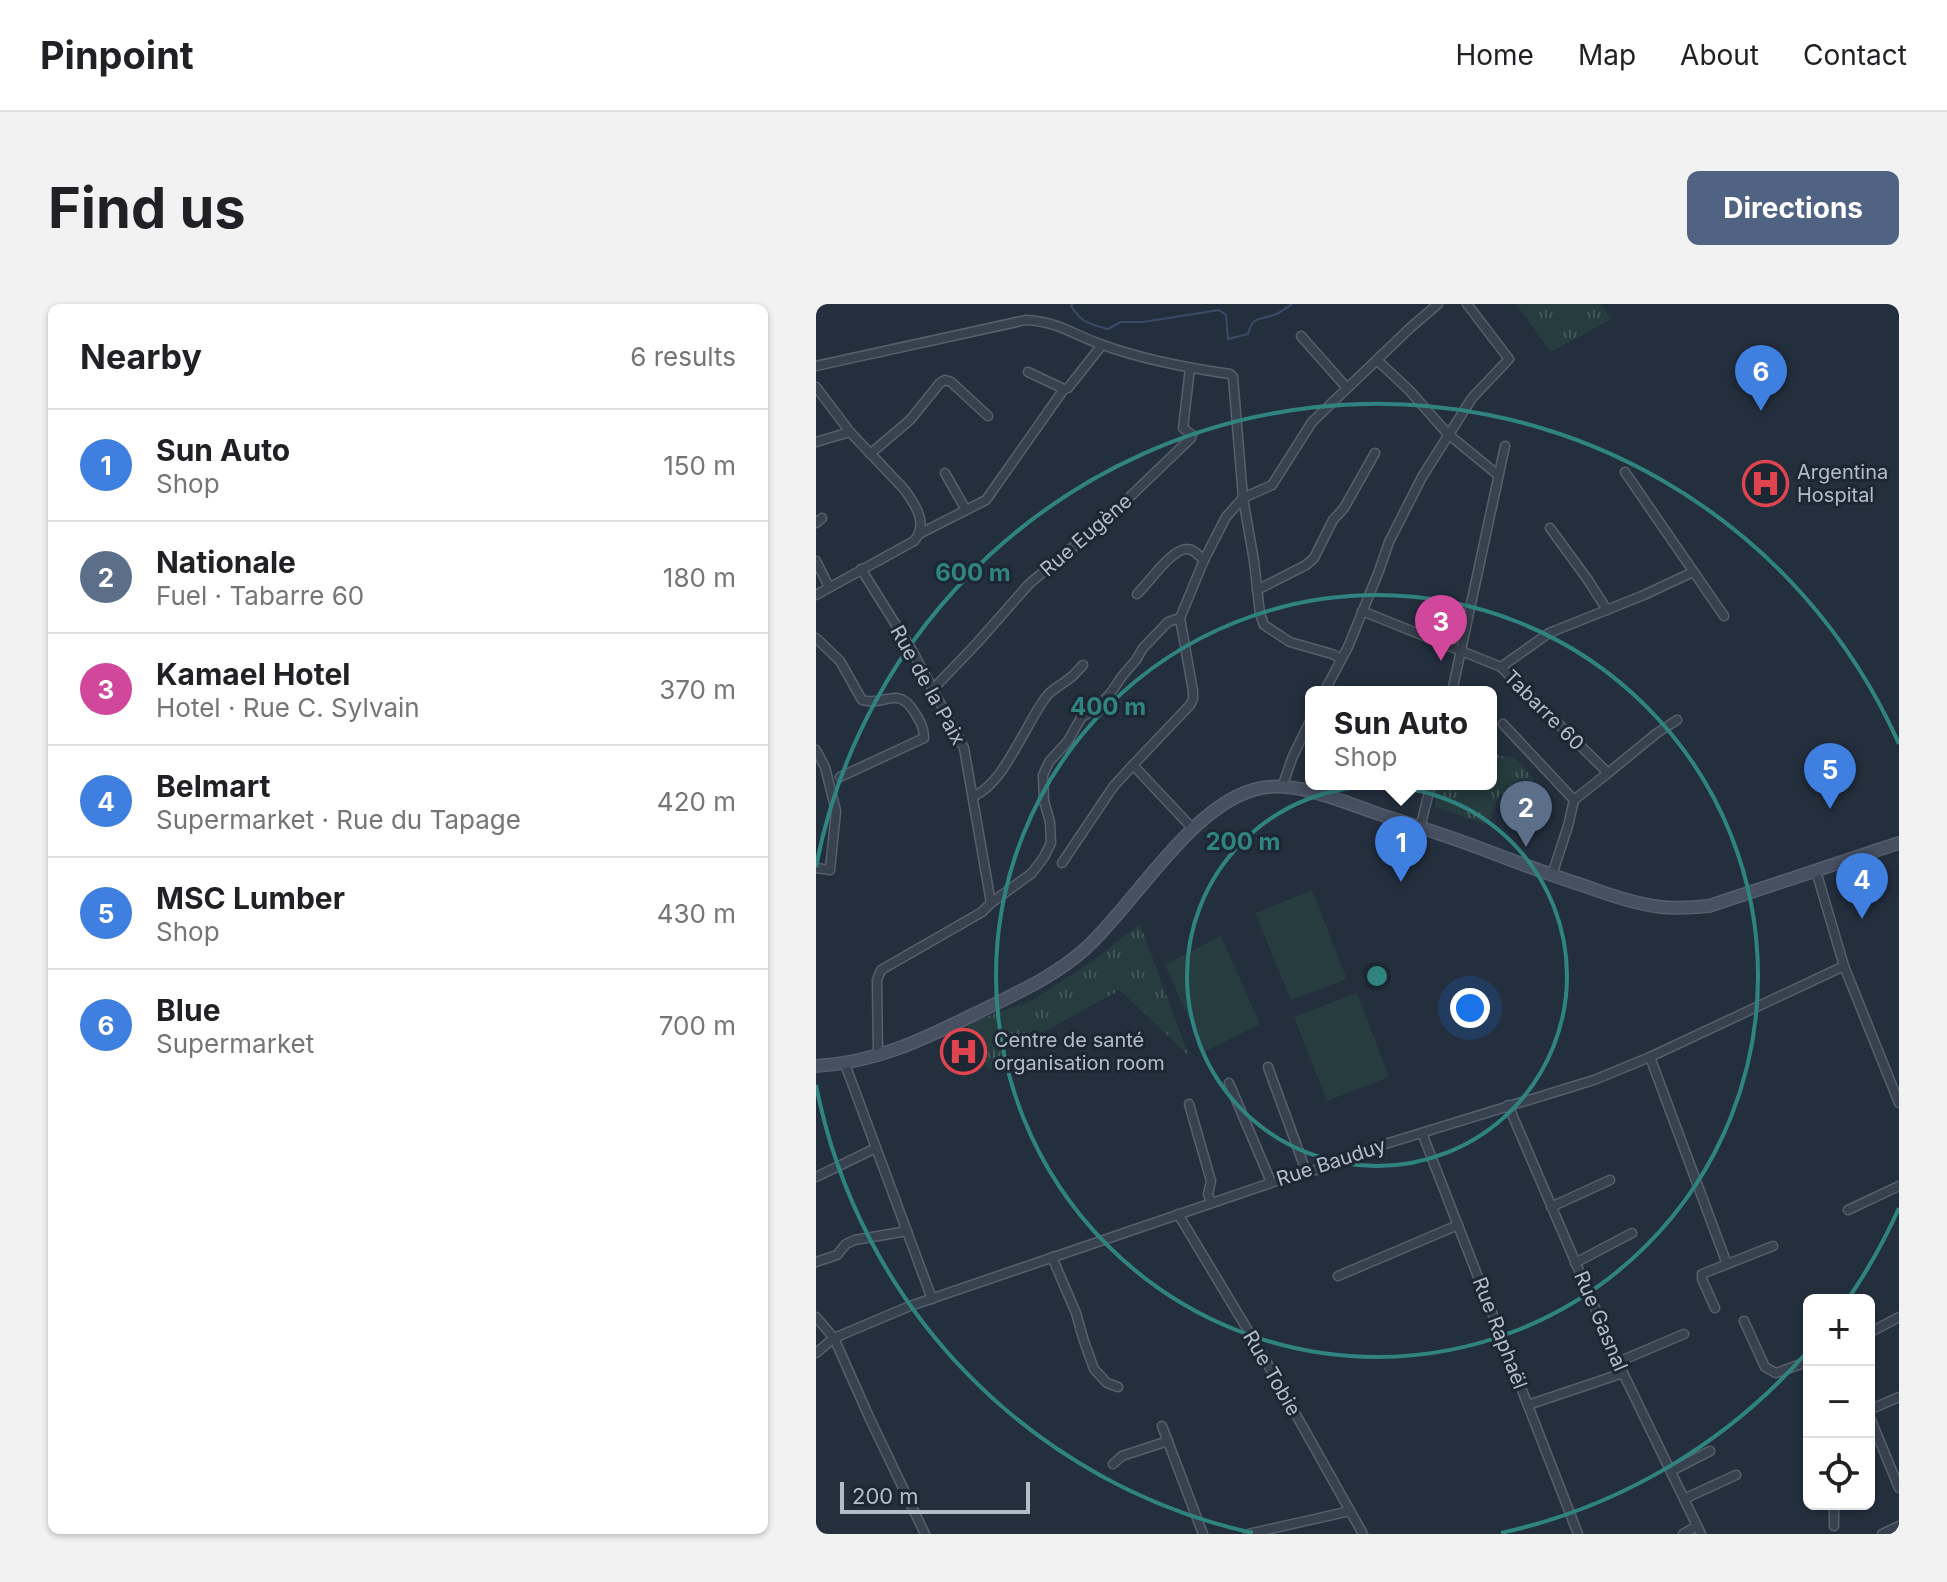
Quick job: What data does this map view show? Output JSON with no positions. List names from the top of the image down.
{
  "streets": {
    "street": [
      "Rue Eugène",
      "Rue de la Paix",
      "Tabarre 60",
      "Rue Bauduy",
      "Rue Gasnal",
      "Rue Raphaël",
      "Rue Tobie"
    ]
  },
  "crossings": [
    ["Rue Eugène", "Rue de la Paix"],
    ["Rue Bauduy", "Rue Gasnal"],
    ["Rue Bauduy", "Rue Raphaël"],
    ["Rue Bauduy", "Rue Tobie"]
  ],
  "places": {
    "hospital": ["Argentina Hospital", "Centre de santé organisation room"]
  },
  "scale_bar": "200 m",
  "page": {
    "header": "Pinpoint",
    "nav": [
      "Home",
      "Map",
      "About",
      "Contact"
    ],
    "buttons": "Directions",
    "title": "Find us",
    "heading": ["Nearby", "6 results"],
    "pins": [
      "6",
      "3",
      "5",
      "2",
      "1",
      "4"
    ],
    "list": [
      {
        "mark": "1",
        "name": "Sun Auto",
        "note": "Shop",
        "value": "150 m"
      },
      {
        "mark": "2",
        "name": "Nationale",
        "note": "Fuel · Tabarre 60",
        "value": "180 m"
      },
      {
        "mark": "3",
        "name": "Kamael Hotel",
        "note": "Hotel · Rue C. Sylvain",
        "value": "370 m"
      },
      {
        "mark": "4",
        "name": "Belmart",
        "note": "Supermarket · Rue du Tapage",
        "value": "420 m"
      },
      {
        "mark": "5",
        "name": "MSC Lumber",
        "note": "Shop",
        "value": "430 m"
      },
      {
        "mark": "6",
        "name": "Blue",
        "note": "Supermarket",
        "value": "700 m"
      }
    ],
    "popup": ["Sun Auto", "Shop"],
    "map_buttons": ["+", "−"],
    "scale": "200 m"
  },
  "rings": ["600 m", "400 m", "200 m"]
}
